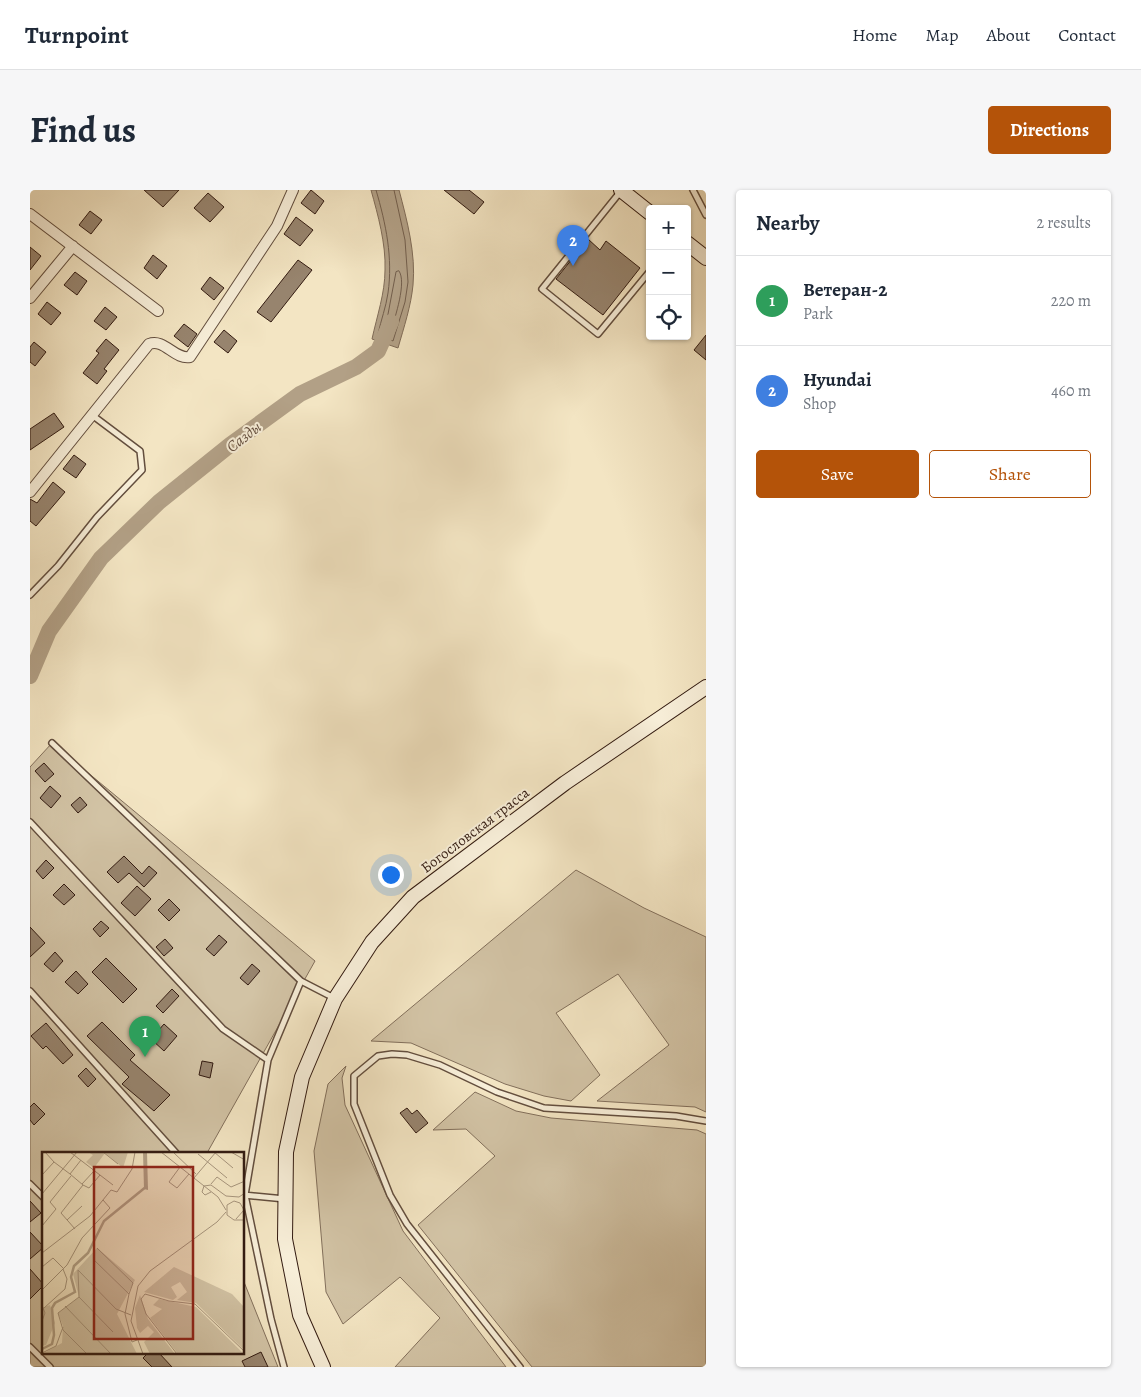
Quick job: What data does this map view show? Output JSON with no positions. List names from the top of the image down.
{
  "streets": {
    "main road": ["Богословская трасса"]
  },
  "water": ["Сазды"],
  "page": {
    "header": "Turnpoint",
    "nav": [
      "Home",
      "Map",
      "About",
      "Contact"
    ],
    "title": "Find us",
    "buttons": [
      "Directions",
      ["Save", "Share"]
    ],
    "heading": ["Nearby", "2 results"],
    "map_buttons": ["+", "−"],
    "pins": ["2", "1"],
    "list": [
      {
        "mark": "1",
        "name": "Ветеран-2",
        "note": "Park",
        "value": "220 m"
      },
      {
        "mark": "2",
        "name": "Hyundai",
        "note": "Shop",
        "value": "460 m"
      }
    ]
  }
}
